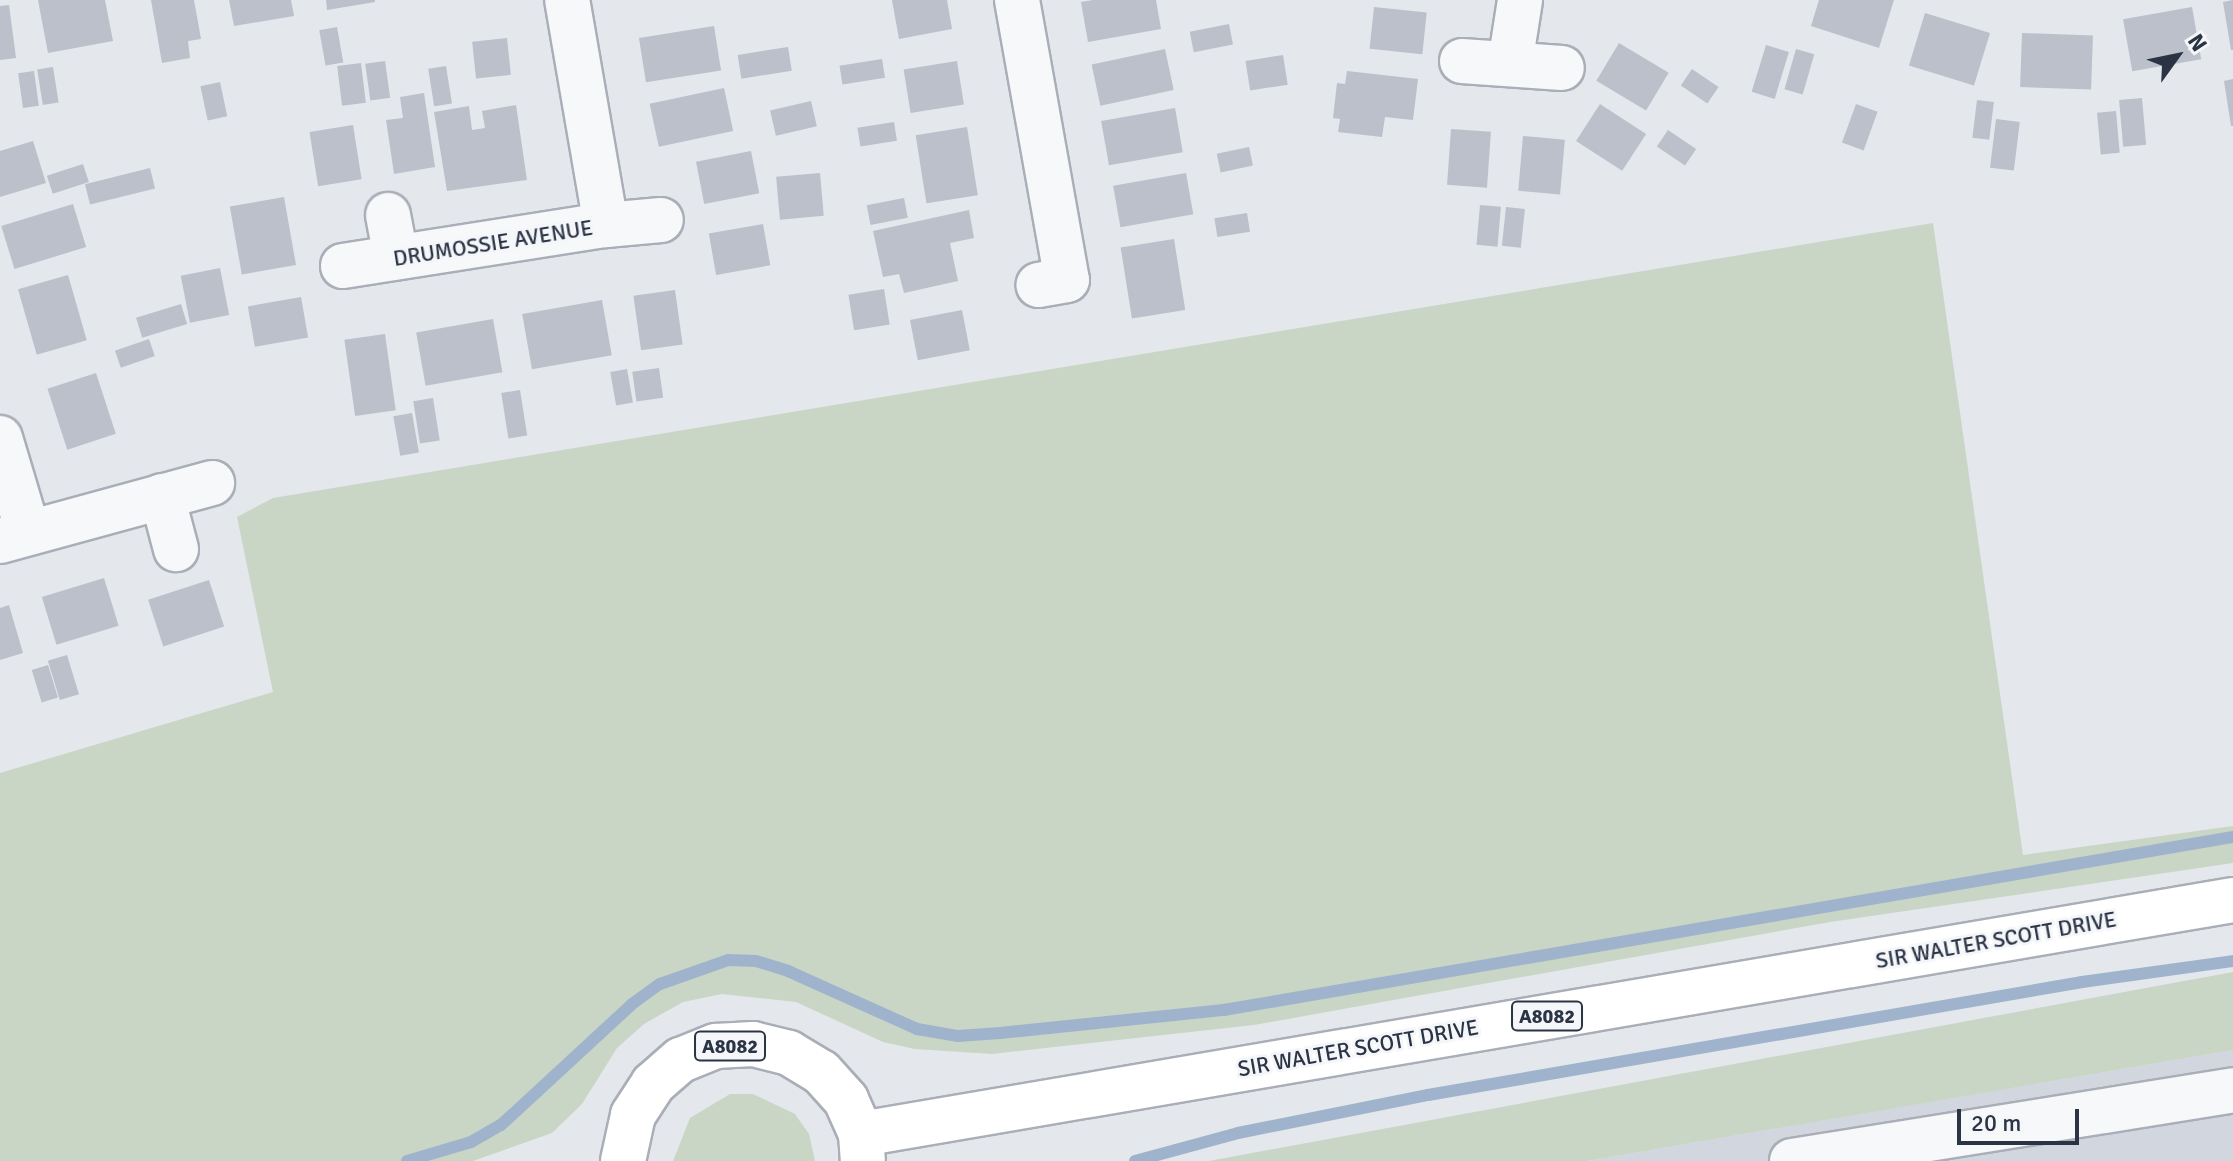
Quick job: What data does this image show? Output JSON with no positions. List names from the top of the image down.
{
  "streets": {
    "main road": ["SIR WALTER SCOTT DRIVE", "A8082"],
    "street": ["DRUMOSSIE AVENUE"]
  },
  "crossings": [
    ["SIR WALTER SCOTT DRIVE", "A8082"]
  ],
  "scale_bar": "20 m",
  "north": "top right"
}
